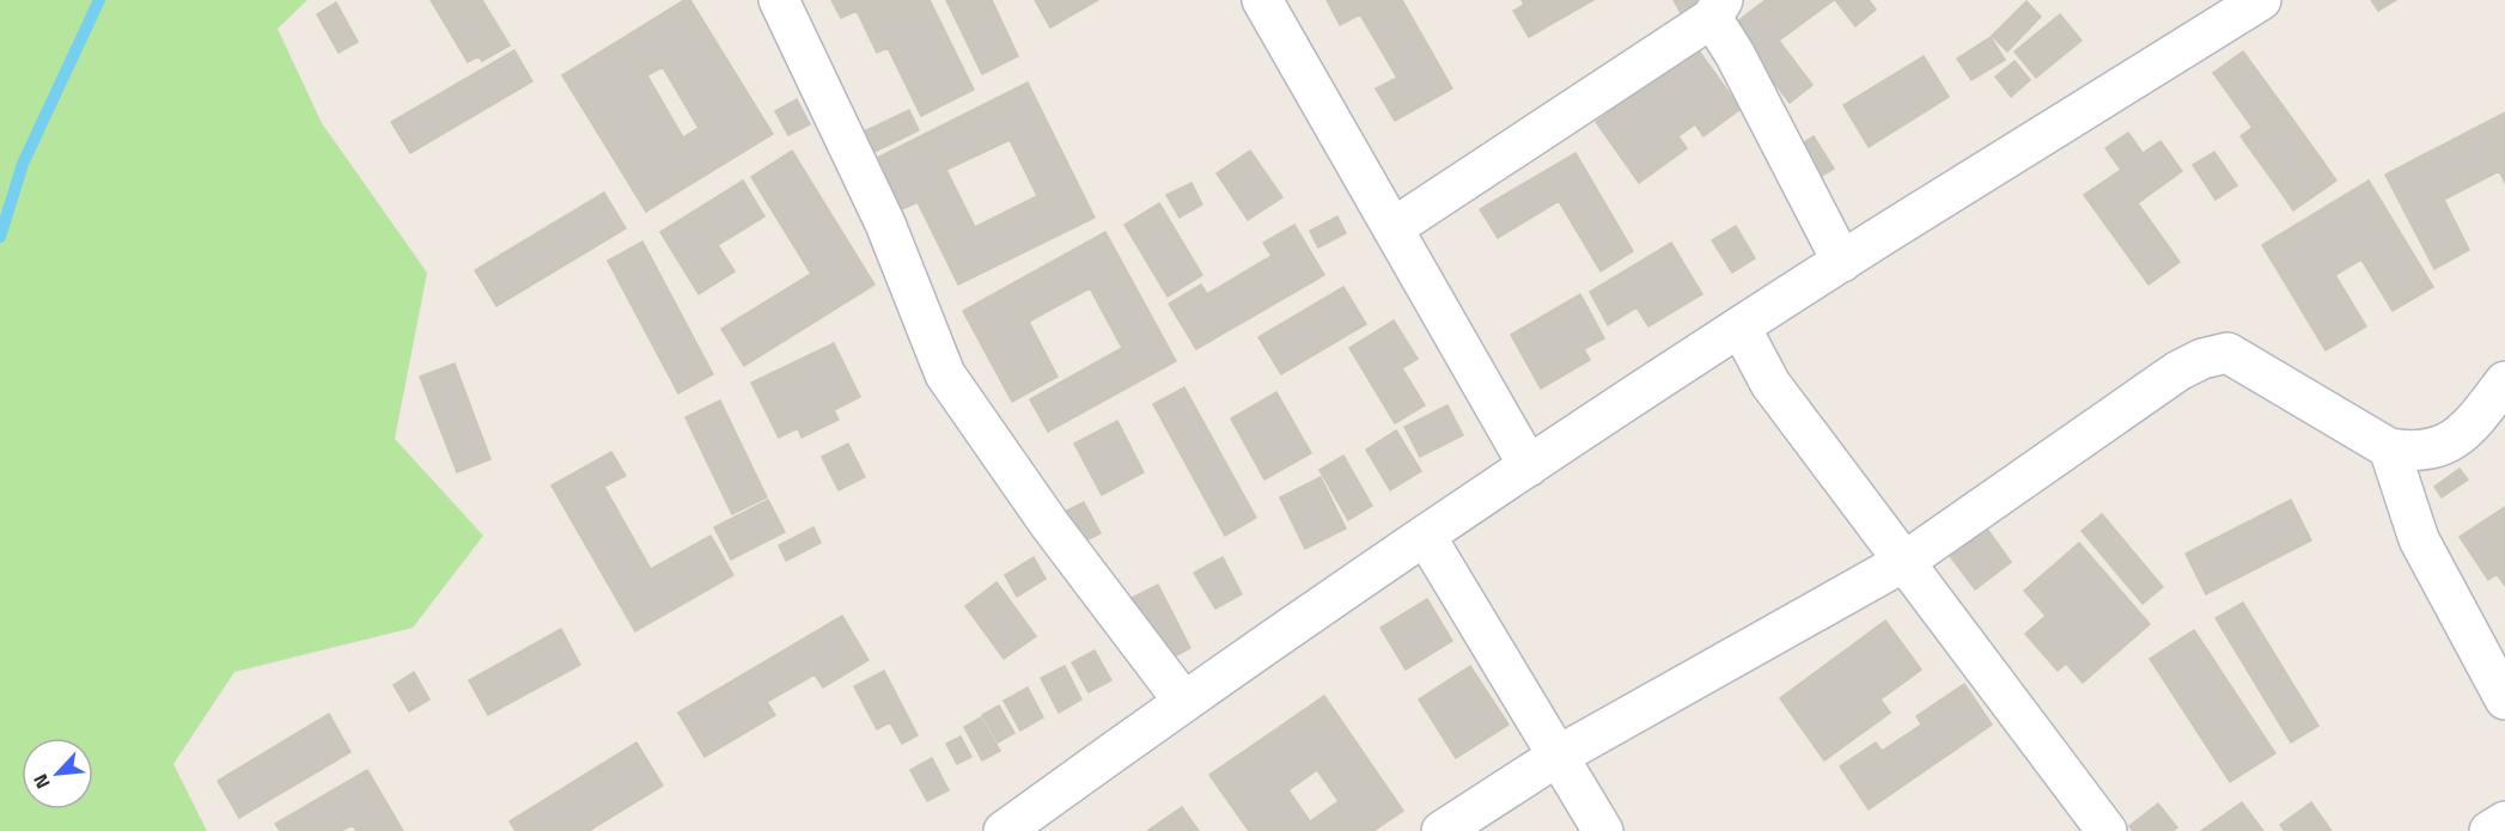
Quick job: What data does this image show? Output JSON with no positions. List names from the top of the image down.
{
  "north": "bottom left"
}
